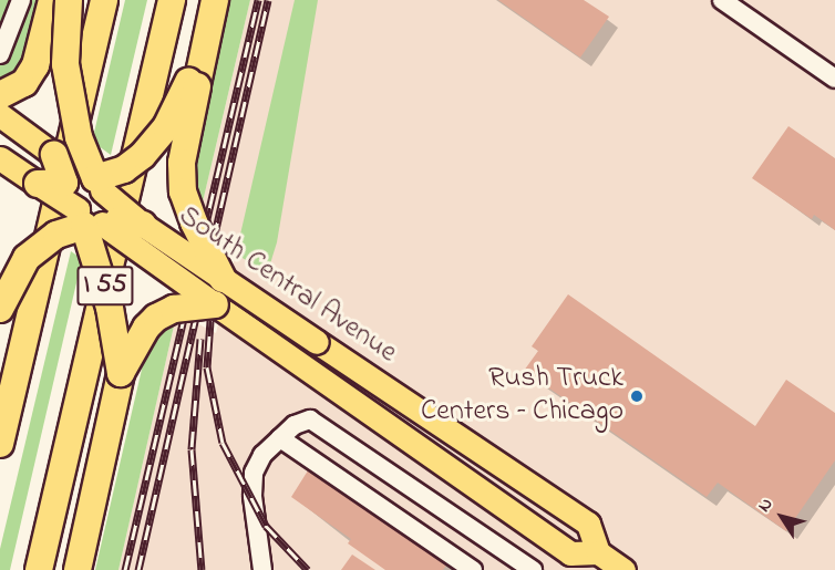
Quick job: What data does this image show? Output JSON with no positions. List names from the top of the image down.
{
  "streets": {
    "highway": ["I 55"],
    "main road": ["South Central Avenue"]
  },
  "places": ["Rush Truck Centers – Chicago"],
  "north": "top left"
}
